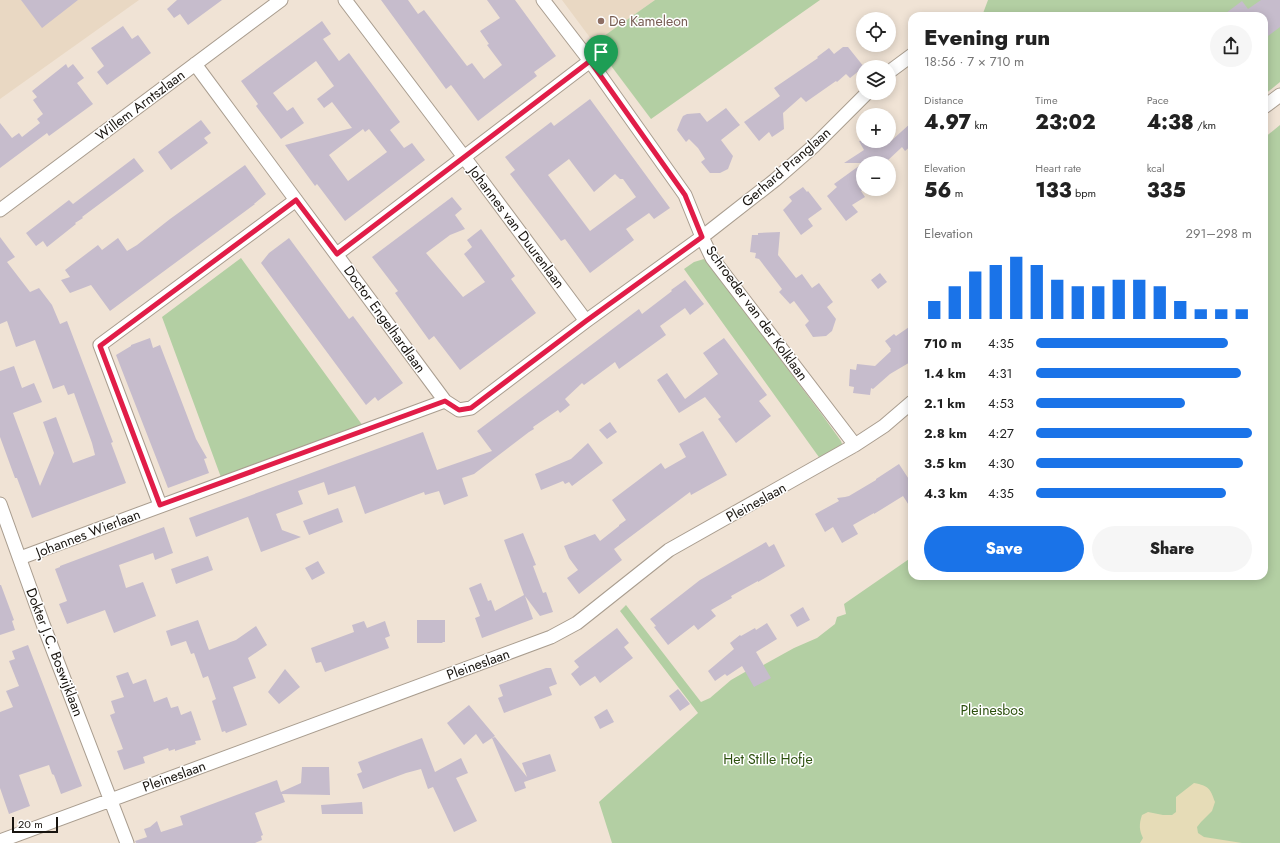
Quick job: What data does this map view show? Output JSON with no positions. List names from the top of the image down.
{
  "streets": {
    "street": [
      "Willem Arntszlaan",
      "Gerhard Pranglaan",
      "Johannes van Duurenlaan",
      "Schroeder van der Kolklaan",
      "Doctor Engelhardlaan",
      "Pleineslaan",
      "Johannes Wierlaan",
      "Dokter J.C. Boswijklaan"
    ]
  },
  "crossings": [
    ["Willem Arntszlaan", "Doctor Engelhardlaan"],
    ["Gerhard Pranglaan", "Schroeder van der Kolklaan"],
    ["Schroeder van der Kolklaan", "Pleineslaan"],
    ["Doctor Engelhardlaan", "Johannes Wierlaan"],
    ["Pleineslaan", "Dokter J.C. Boswijklaan"],
    ["Johannes Wierlaan", "Dokter J.C. Boswijklaan"]
  ],
  "parks": ["Pleinesbos", "Het Stille Hofje"],
  "places": ["De Kameleon"],
  "scale_bar": "20 m",
  "page": {
    "map_buttons": ["+", "−"],
    "heading": ["Evening run", "18:56 · 7 × 710 m"],
    "stats": [
      ["Distance", "4.97 km"],
      ["Time", "23:02"],
      ["Pace", "4:38 /km"],
      ["Elevation", "56 m"],
      ["Heart rate", "133 bpm"],
      ["kcal", "335"]
    ],
    "chart": ["Elevation", "291–298 m"],
    "list": [
      {
        "name": "710 m",
        "note": "4:35"
      },
      {
        "name": "1.4 km",
        "note": "4:31"
      },
      {
        "name": "2.1 km",
        "note": "4:53"
      },
      {
        "name": "2.8 km",
        "note": "4:27"
      },
      {
        "name": "3.5 km",
        "note": "4:30"
      },
      {
        "name": "4.3 km",
        "note": "4:35"
      }
    ],
    "buttons": ["Save", "Share"],
    "scale": "20 m"
  }
}
